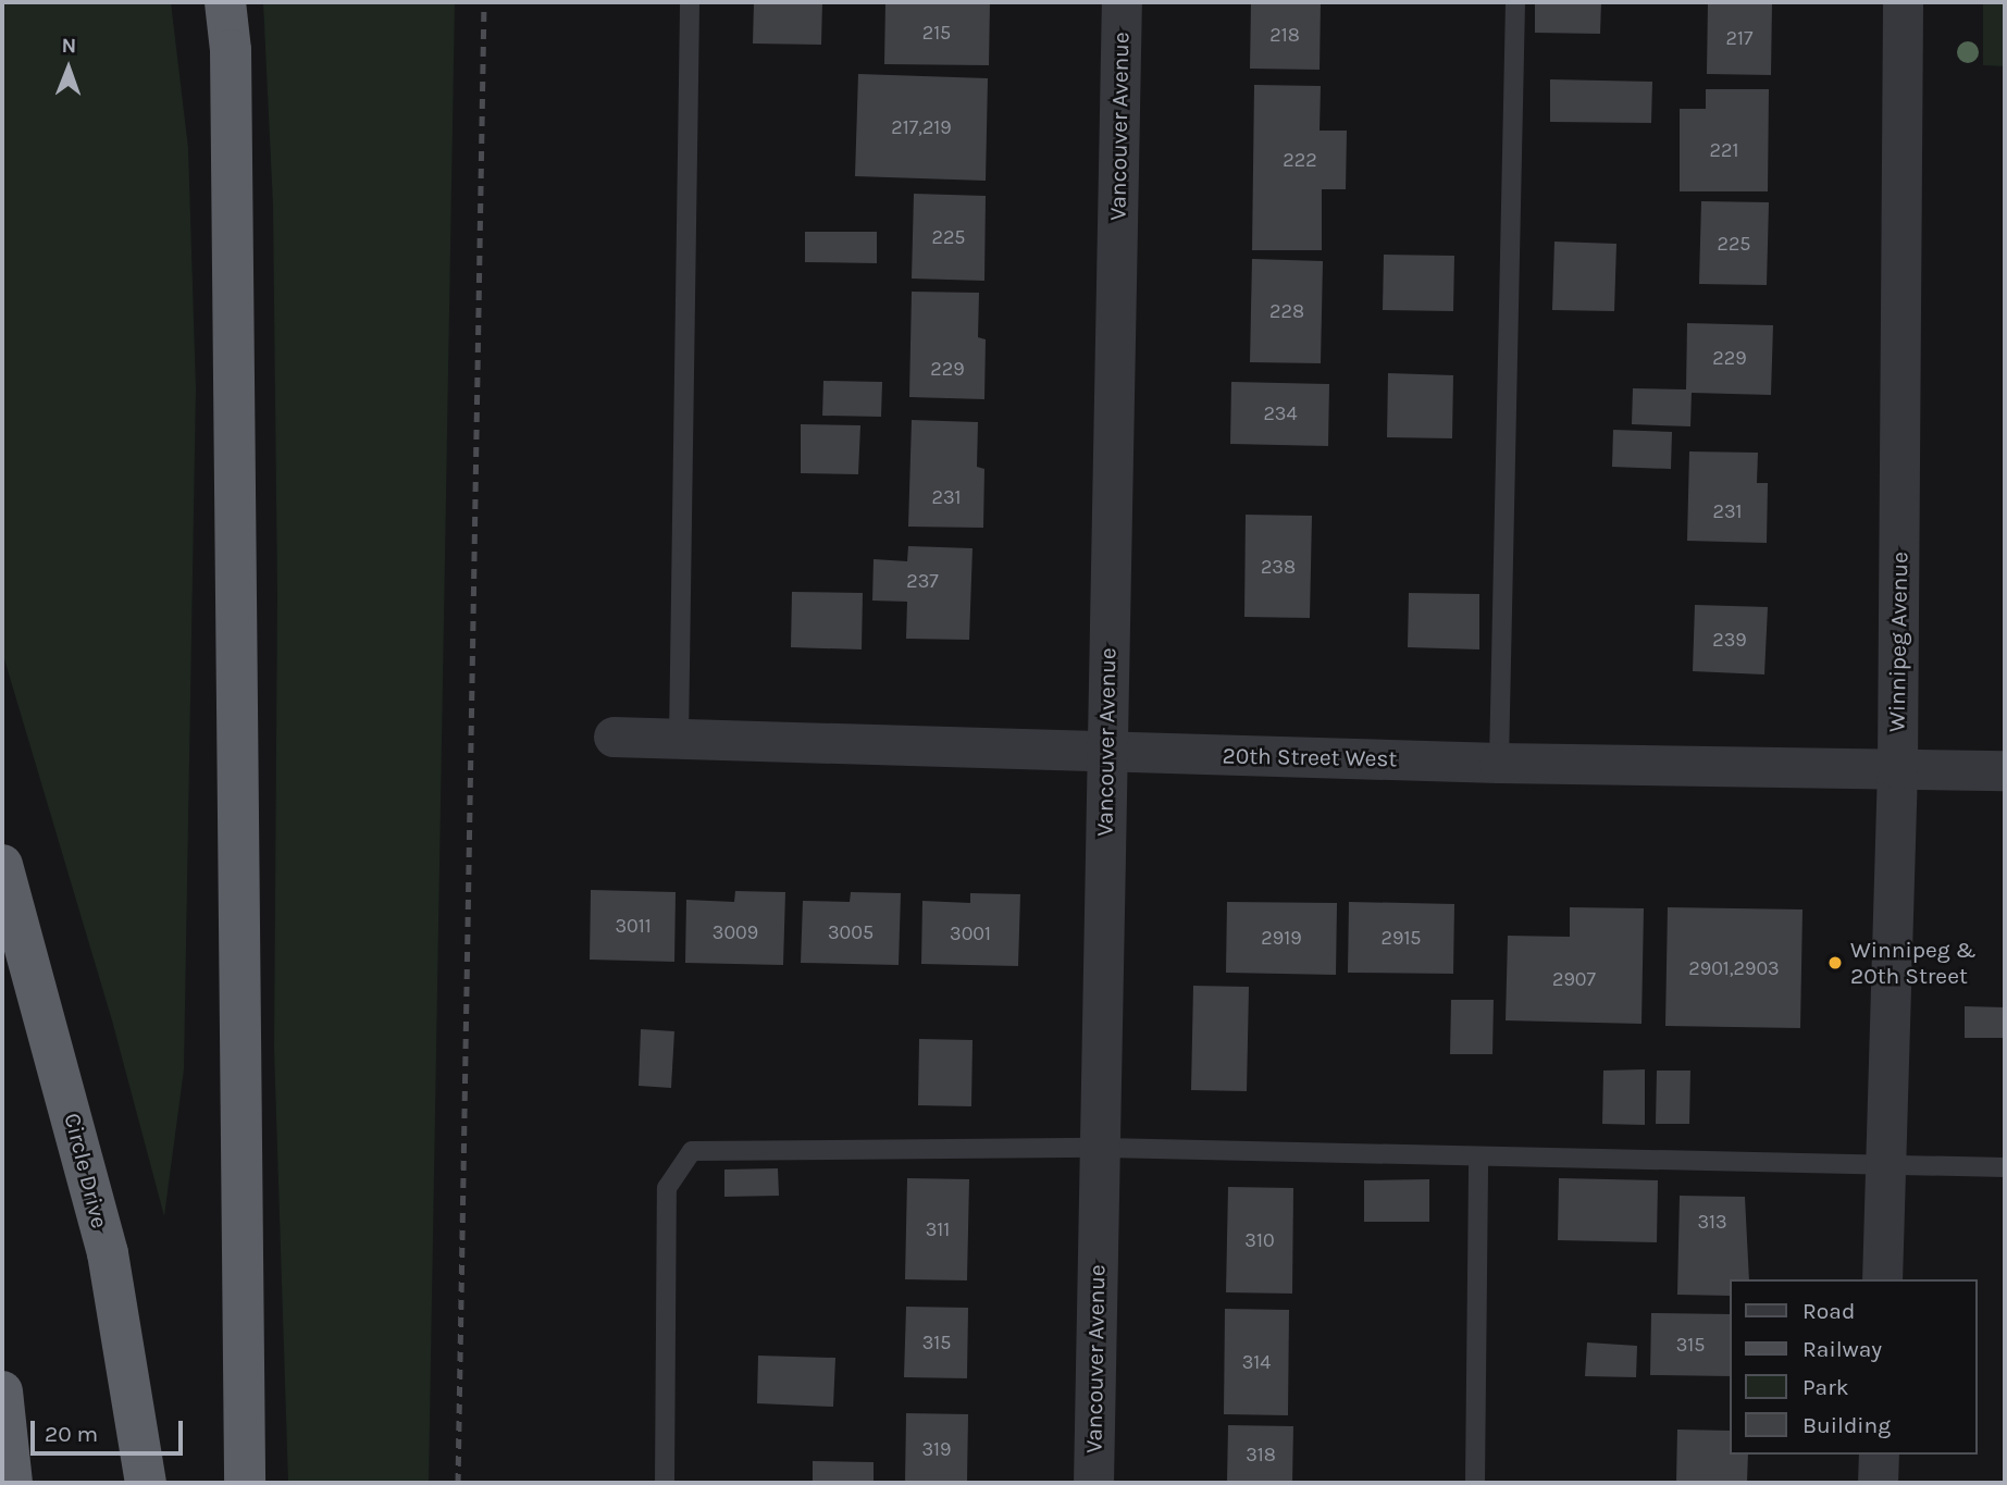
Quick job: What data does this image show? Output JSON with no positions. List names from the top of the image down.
{
  "streets": {
    "highway": ["Circle Drive"],
    "street": ["Vancouver Avenue", "Winnipeg Avenue", "20th Street West"]
  },
  "crossings": [
    ["Vancouver Avenue", "20th Street West"],
    ["Winnipeg Avenue", "20th Street West"]
  ],
  "places": ["Winnipeg & 20th Street"],
  "house_numbers": [
    "215",
    "218",
    "217",
    "217,219",
    "221",
    "222",
    "225",
    "225",
    "228",
    "229",
    "229",
    "234",
    "231",
    "231",
    "238",
    "237",
    "239",
    "3011",
    "3009",
    "3005",
    "3001",
    "2919",
    "2915",
    "2901,2903",
    "2907",
    "313",
    "311",
    "310",
    "315",
    "315",
    "314",
    "319",
    "318"
  ],
  "legend": [
    "Road",
    "Railway",
    "Park",
    "Building"
  ],
  "scale_bar": "20 m",
  "north": "top"
}
